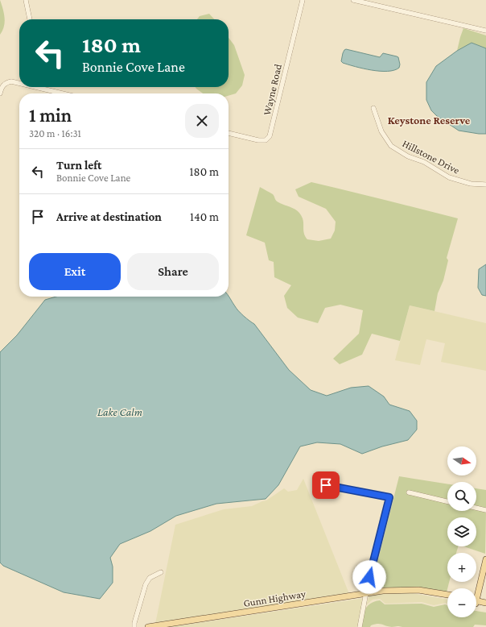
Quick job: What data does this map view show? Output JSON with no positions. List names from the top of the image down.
{
  "streets": {
    "main road": ["Gunn Highway"],
    "street": ["Wayne Road", "Hillstone Drive"]
  },
  "districts": ["Keystone Reserve"],
  "water": ["Lake Calm"],
  "north": "right",
  "page": {
    "turn": ["180 m", "Bonnie Cove Lane"],
    "heading": ["1 min", "320 m · 16:31"],
    "list": [
      {
        "name": "Turn left",
        "note": "Bonnie Cove Lane",
        "value": "180 m"
      },
      {
        "name": "Arrive at destination",
        "value": "140 m"
      }
    ],
    "buttons": ["Exit", "Share"],
    "map_buttons": ["+", "−"]
  }
}
